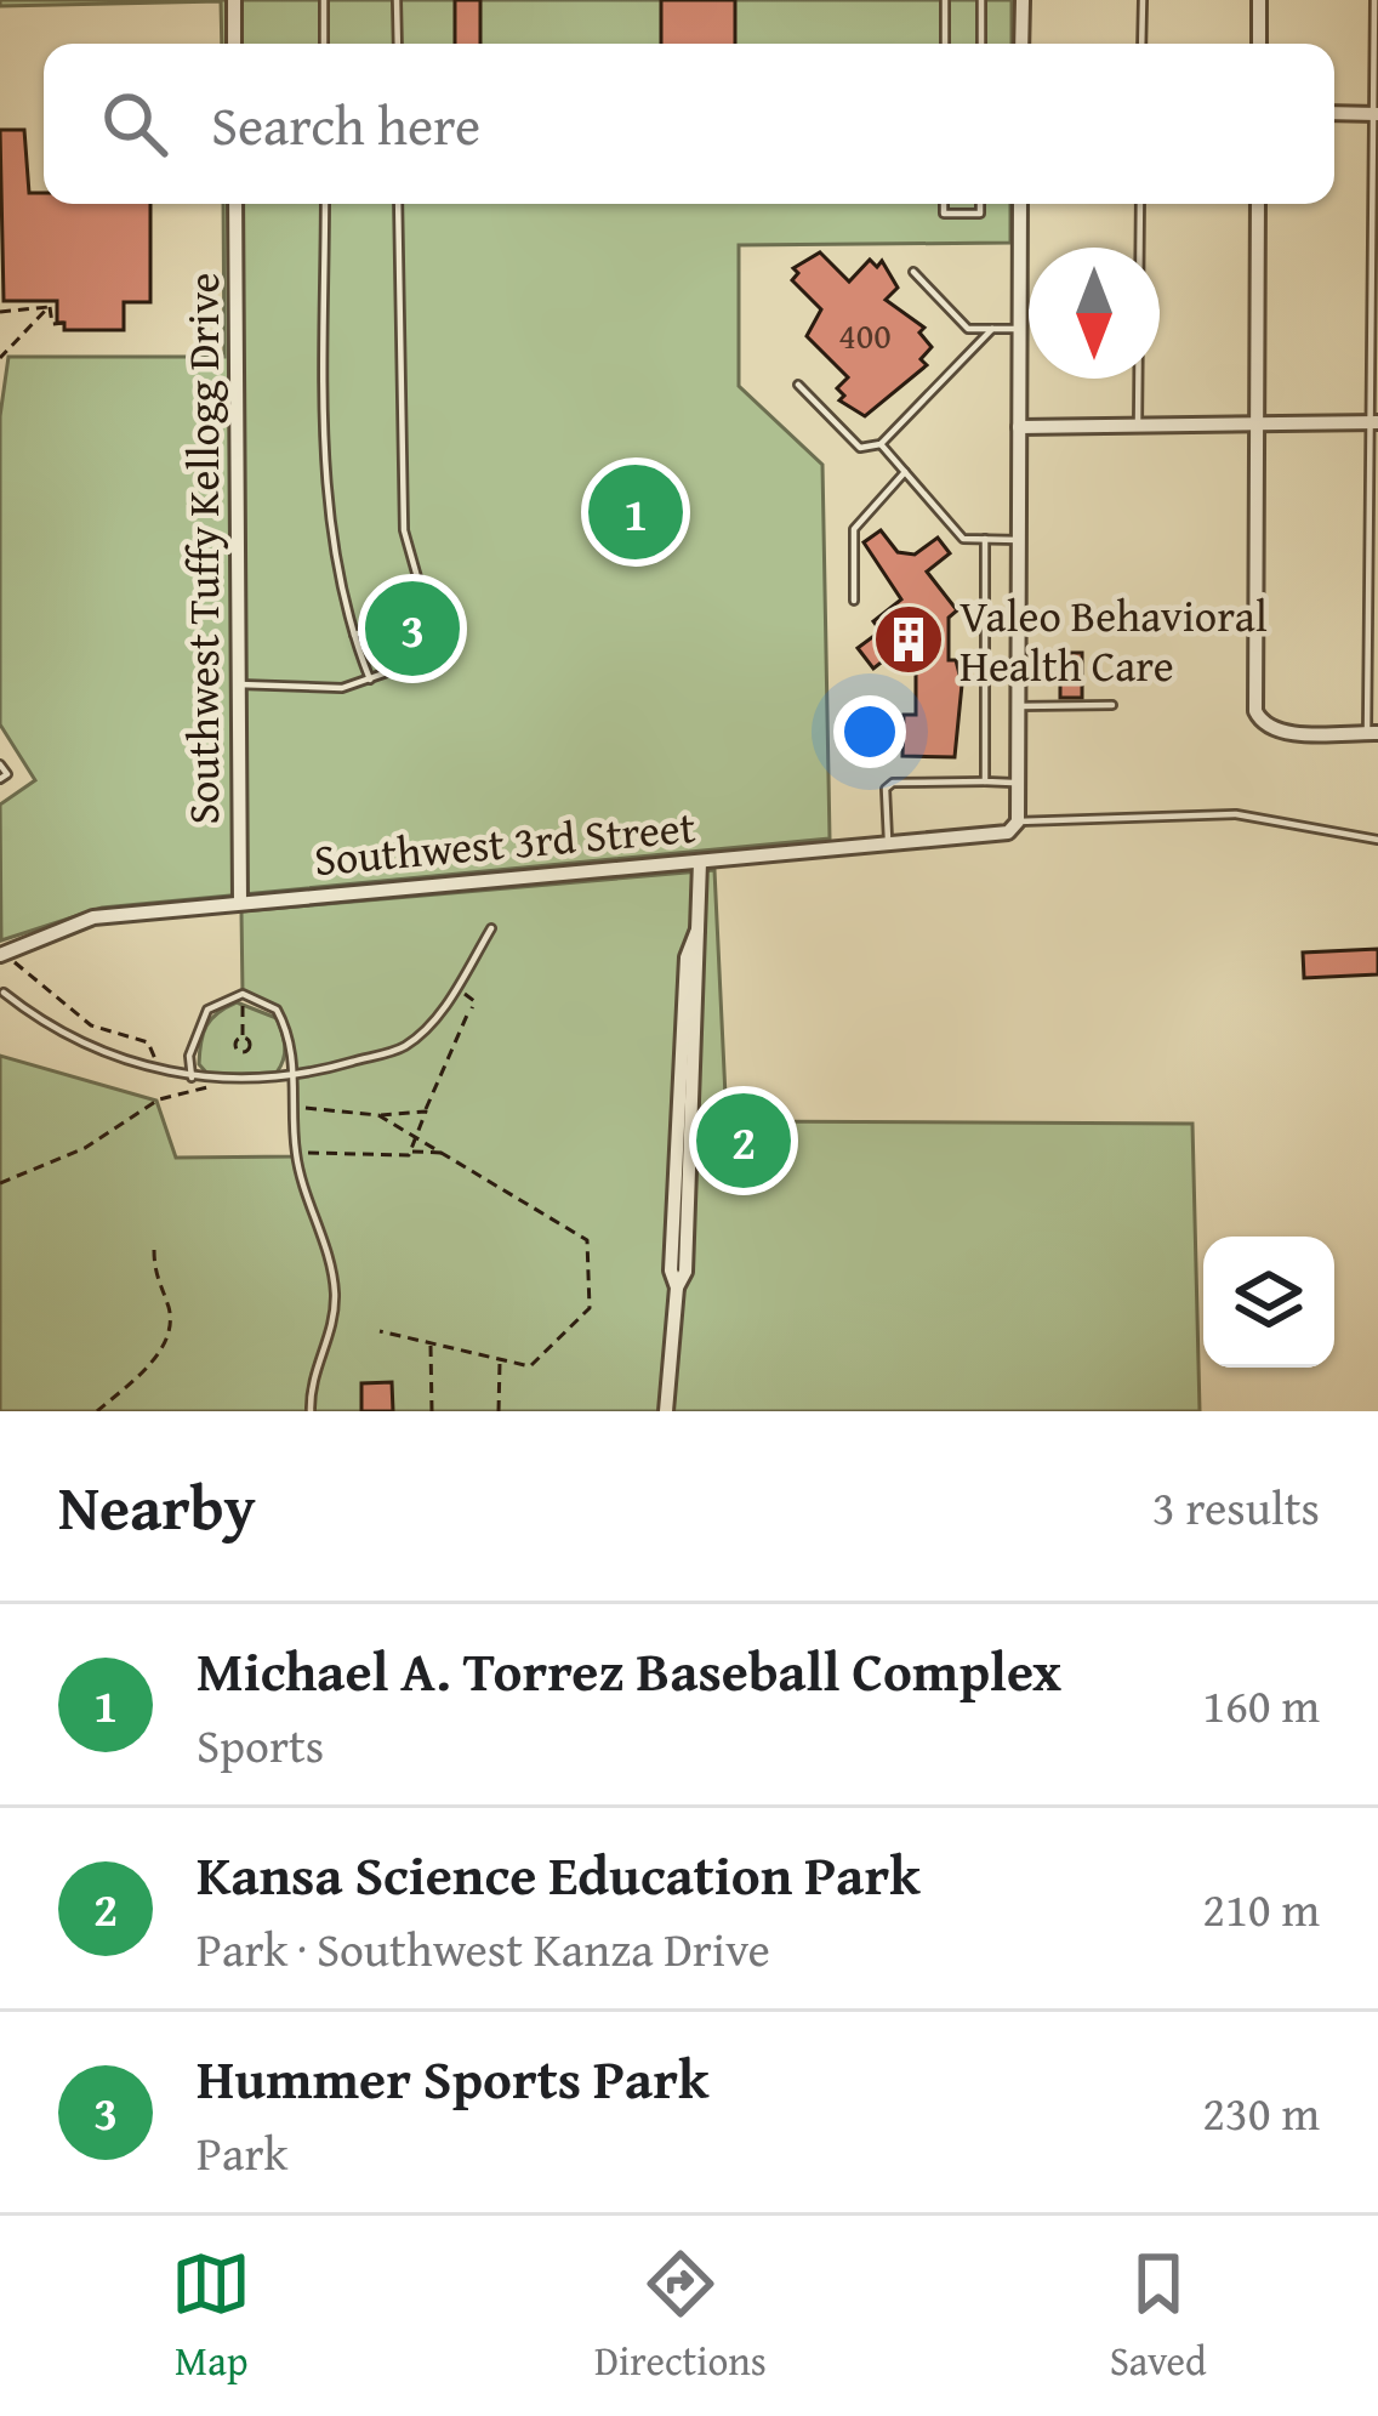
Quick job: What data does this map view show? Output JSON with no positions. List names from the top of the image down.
{
  "streets": {
    "street": ["Southwest Tuffy Kellogg Drive", "Southwest 3rd Street"]
  },
  "crossings": [
    ["Southwest Tuffy Kellogg Drive", "Southwest 3rd Street"]
  ],
  "places": {
    "building": ["Valeo Behavioral Health Care"]
  },
  "house_numbers": ["400"],
  "north": "bottom",
  "page": {
    "search": "Search here",
    "pins": ["1", "3", "2"],
    "heading": ["Nearby", "3 results"],
    "list": [
      {
        "mark": "1",
        "name": "Michael A. Torrez Baseball Complex",
        "note": "Sports",
        "value": "160 m"
      },
      {
        "mark": "2",
        "name": "Kansa Science Education Park",
        "note": "Park · Southwest Kanza Drive",
        "value": "210 m"
      },
      {
        "mark": "3",
        "name": "Hummer Sports Park",
        "note": "Park",
        "value": "230 m"
      }
    ],
    "nav": ["Map", "Directions", "Saved"]
  }
}
